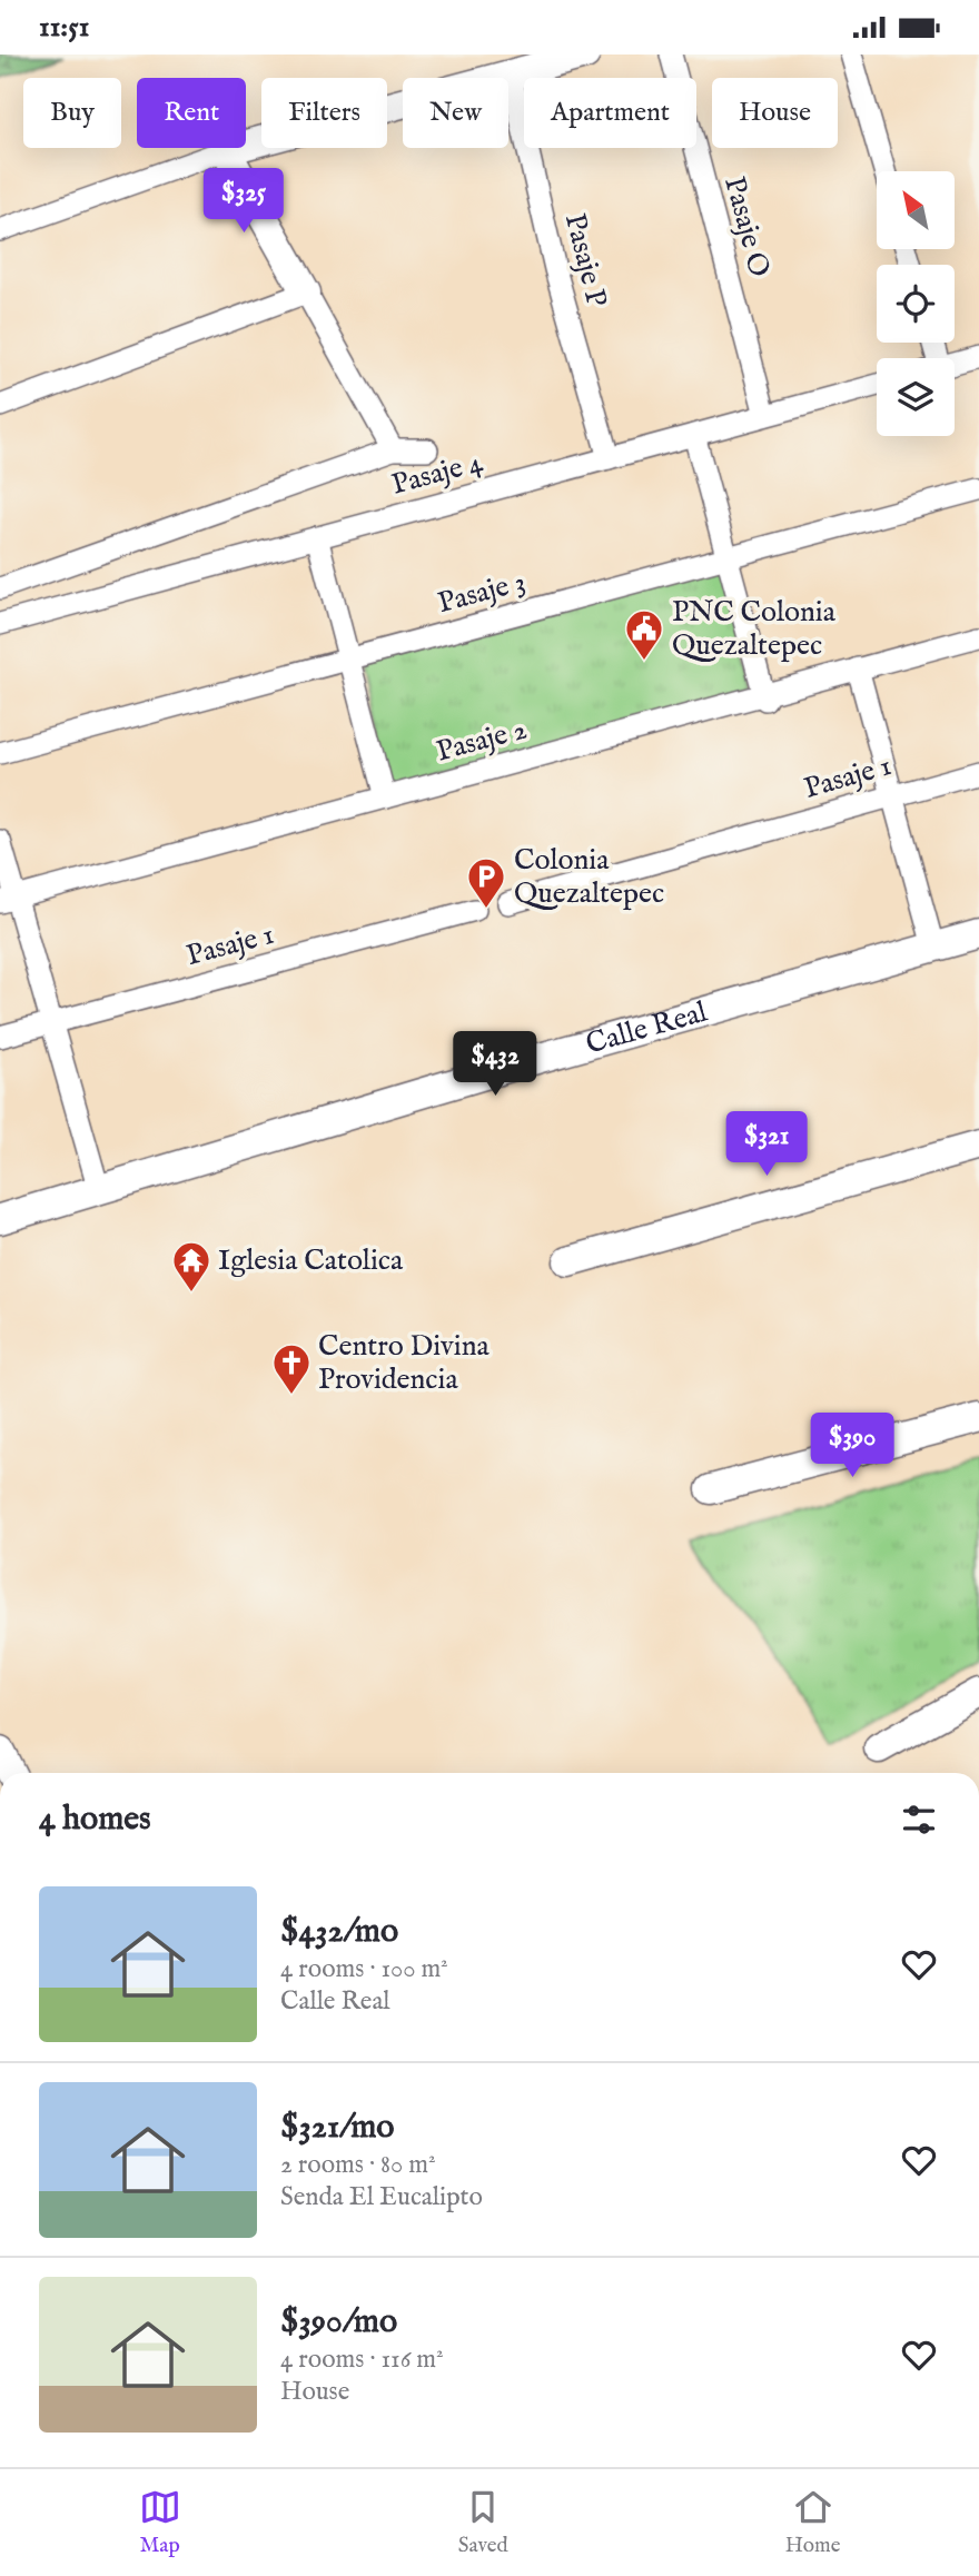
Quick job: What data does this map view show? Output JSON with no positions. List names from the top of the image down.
{
  "streets": {
    "street": [
      "Pasaje O",
      "Pasaje P",
      "Pasaje 4",
      "Pasaje 3",
      "Pasaje 2",
      "Pasaje 1",
      "Calle Real"
    ]
  },
  "crossings": [
    ["Pasaje O", "Pasaje 4"],
    ["Pasaje P", "Pasaje 4"]
  ],
  "places": {
    "public building": ["PNC Colonia Quezaltepec"],
    "parking": ["Colonia Quezaltepec"],
    "temple": ["Iglesia Catolica"],
    "church": ["Centro Divina Providencia"]
  },
  "north": "top left",
  "page": {
    "status": "11:51",
    "chip": [
      "Buy",
      "Rent",
      "Filters",
      "New",
      "Apartment",
      "House"
    ],
    "price": [
      "$325",
      "$432",
      "$321",
      "$390"
    ],
    "heading": "4 homes",
    "list": [
      {
        "name": "$432/mo",
        "note": "4 rooms · 100 m² · Calle Real"
      },
      {
        "name": "$321/mo",
        "note": "2 rooms · 80 m² · Senda El Eucalipto"
      },
      {
        "name": "$390/mo",
        "note": "4 rooms · 116 m² · House"
      }
    ],
    "tabs": ["Map", "Saved", "Home"]
  }
}
